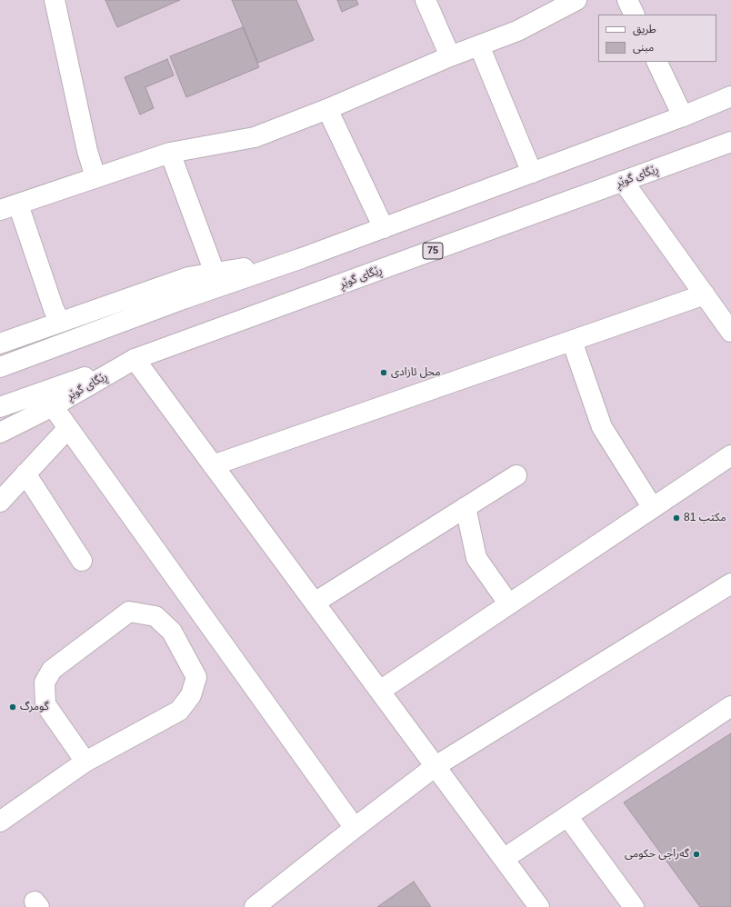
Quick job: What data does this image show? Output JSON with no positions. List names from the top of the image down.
{
  "streets": {
    "main road": ["ڕێگای گوێڕ", "75"]
  },
  "places": [
    "محل ئازادى",
    "مكتب 81",
    "گومرگ",
    "گەراجی حکومی"
  ],
  "legend": ["طريق", "مبنى"]
}
